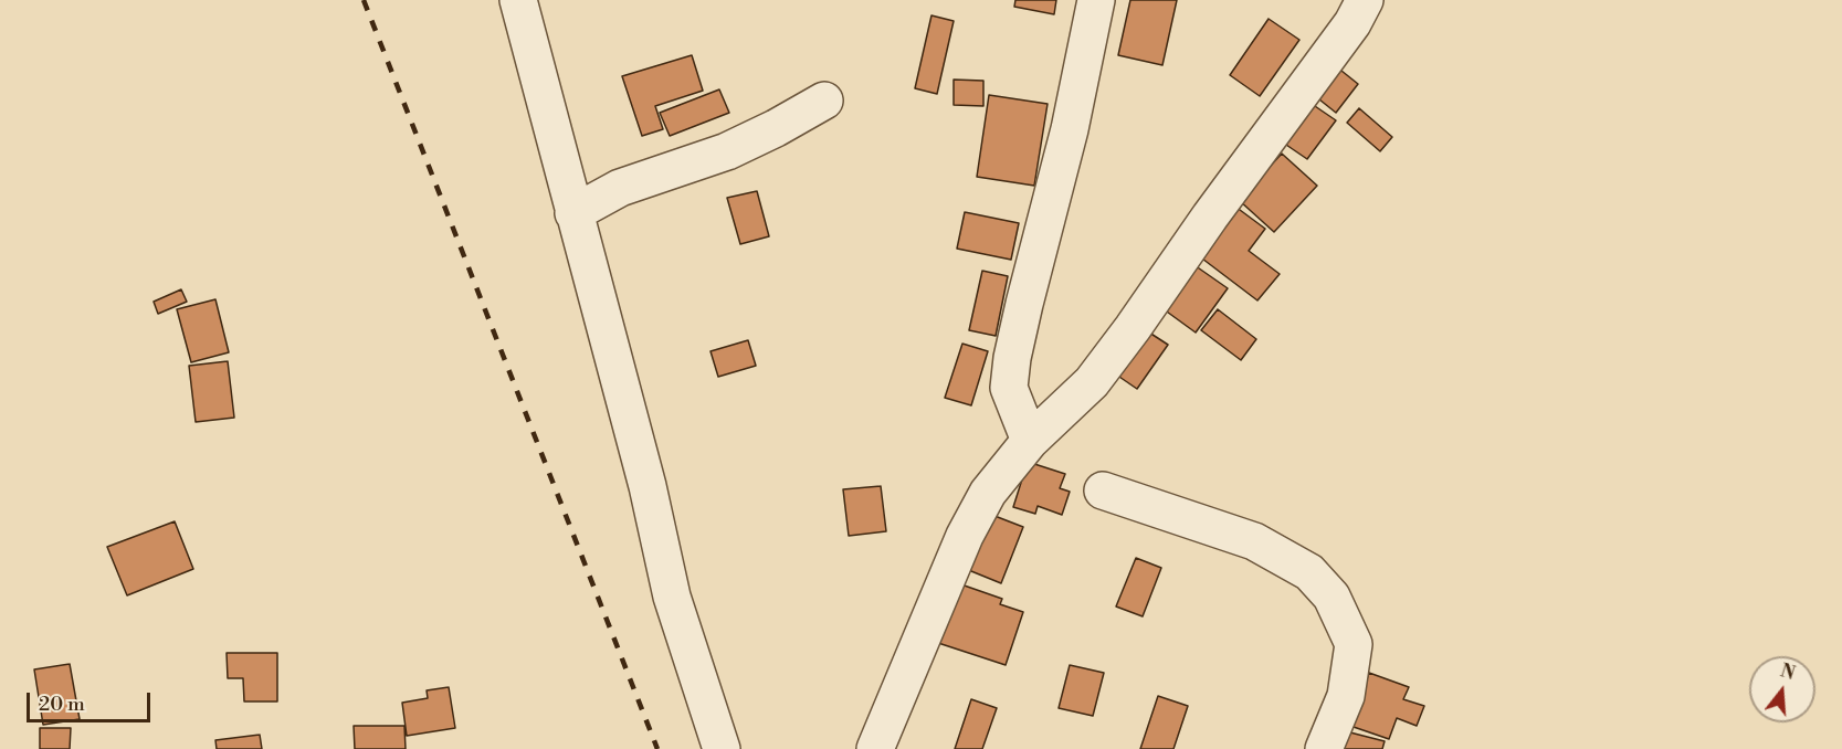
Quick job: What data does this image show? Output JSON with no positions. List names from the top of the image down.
{
  "scale_bar": "20 m",
  "north": "top"
}
